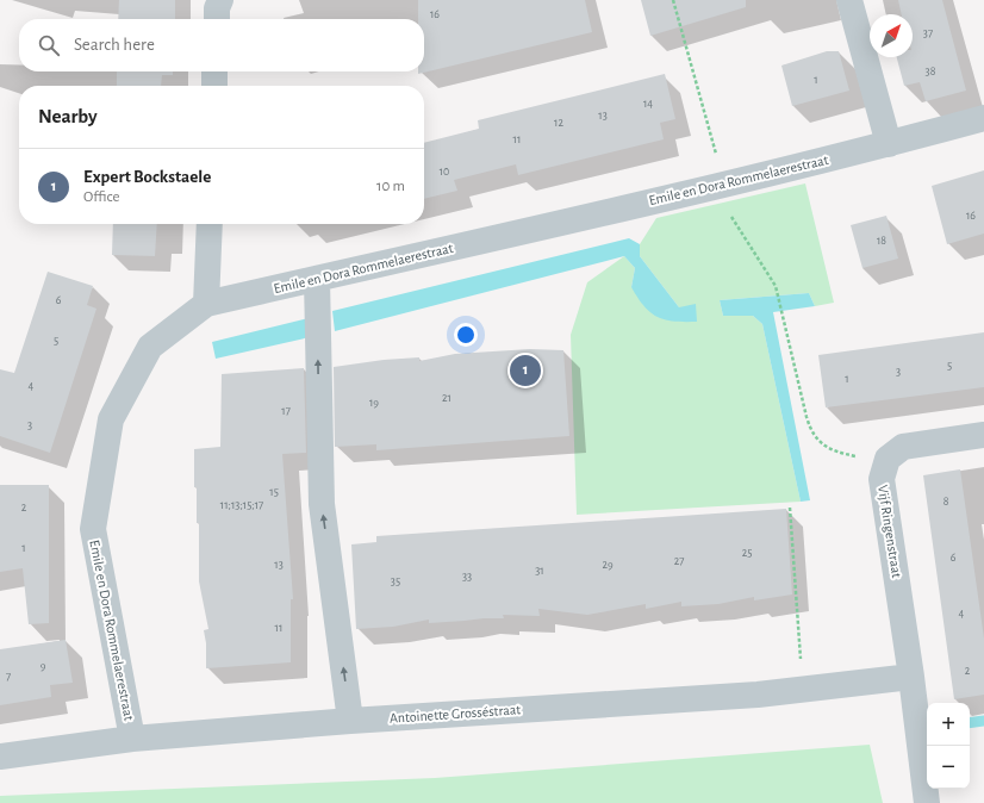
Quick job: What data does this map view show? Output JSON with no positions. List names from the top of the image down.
{
  "streets": {
    "street": ["Emile en Dora Rommelaerestraat", "Vijf Ringenstraat", "Antoinette Grosséstraat"]
  },
  "crossings": [
    ["Emile en Dora Rommelaerestraat", "Antoinette Grosséstraat"],
    ["Vijf Ringenstraat", "Antoinette Grosséstraat"]
  ],
  "house_numbers": [
    "16",
    "37",
    "38",
    "1",
    "14",
    "13",
    "12",
    "11",
    "10",
    "16",
    "18",
    "6",
    "5",
    "5",
    "3",
    "1",
    "4",
    "21",
    "19",
    "17",
    "3",
    "15",
    "8",
    "11;13;15;17",
    "2",
    "1",
    "25",
    "6",
    "27",
    "13",
    "29",
    "31",
    "33",
    "35",
    "4",
    "11",
    "9",
    "2",
    "7"
  ],
  "north": "top right",
  "page": {
    "search": "Search here",
    "heading": "Nearby",
    "list": [
      {
        "mark": "1",
        "name": "Expert Bockstaele",
        "note": "Office",
        "value": "10 m"
      }
    ],
    "pins": "1",
    "map_buttons": ["+", "−"]
  }
}
